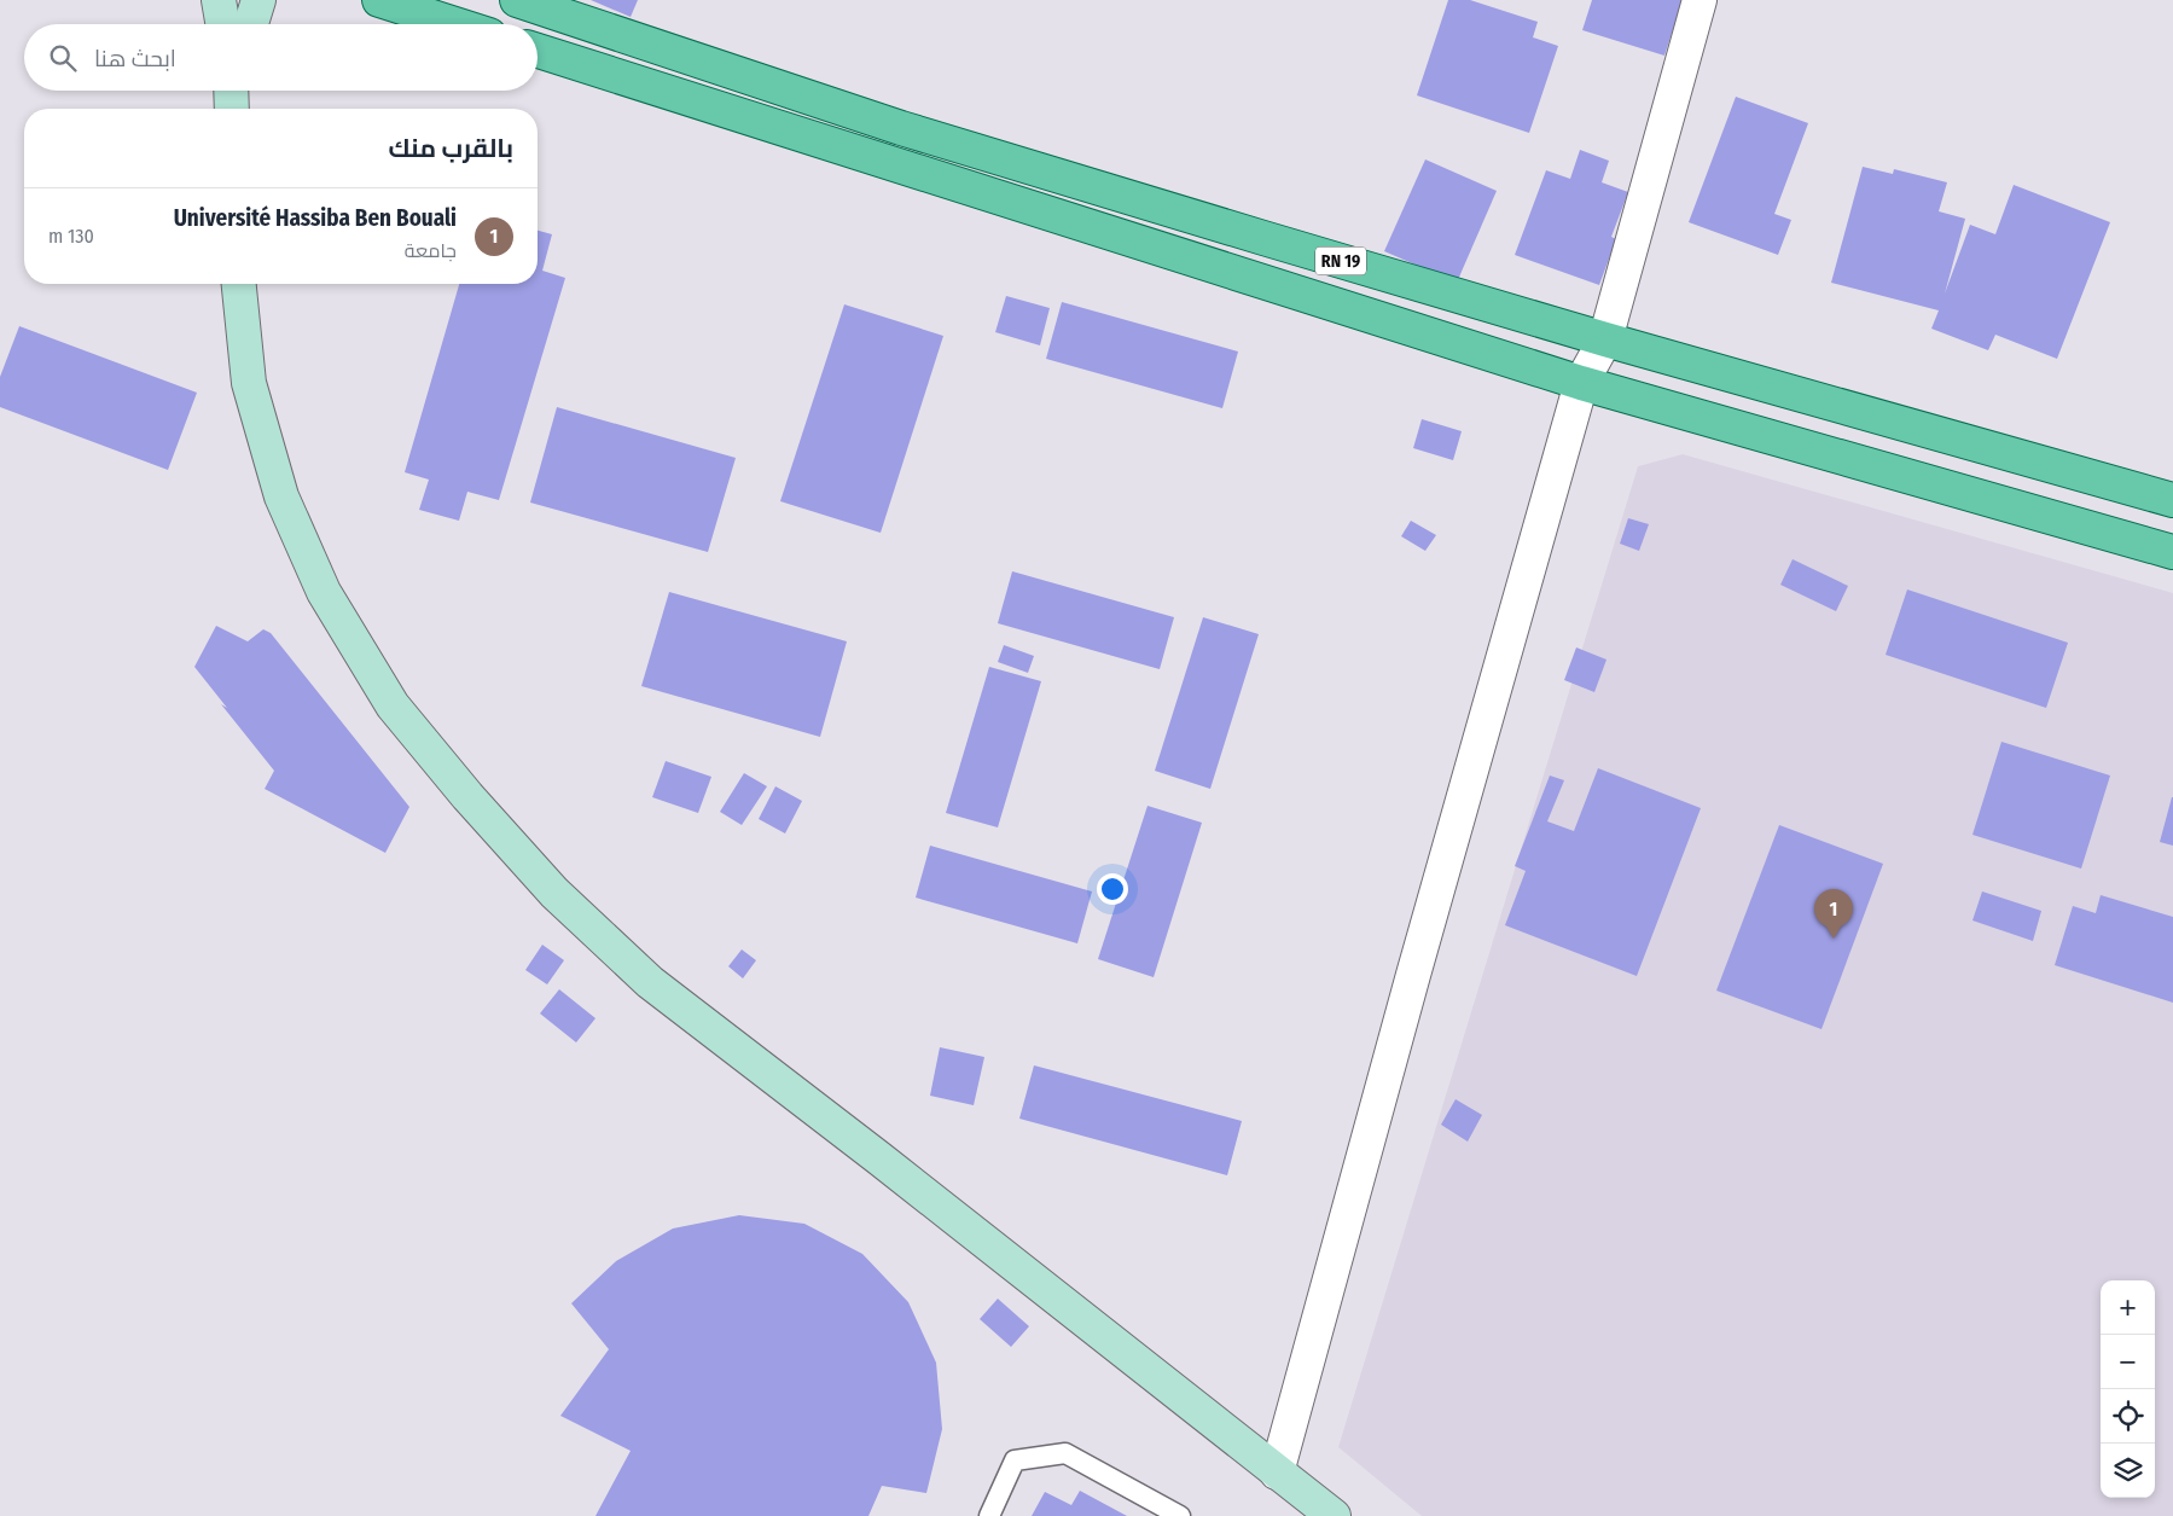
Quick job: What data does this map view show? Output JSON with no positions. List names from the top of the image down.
{
  "streets": {
    "main road": ["RN 19"]
  },
  "page": {
    "search": "ابحث هنا",
    "heading": "بالقرب منك",
    "list": [
      {
        "mark": "1",
        "name": "Université Hassiba Ben Bouali",
        "note": "جامعة",
        "value": "130 m"
      }
    ],
    "pins": "1",
    "map_buttons": ["+", "−"]
  }
}
